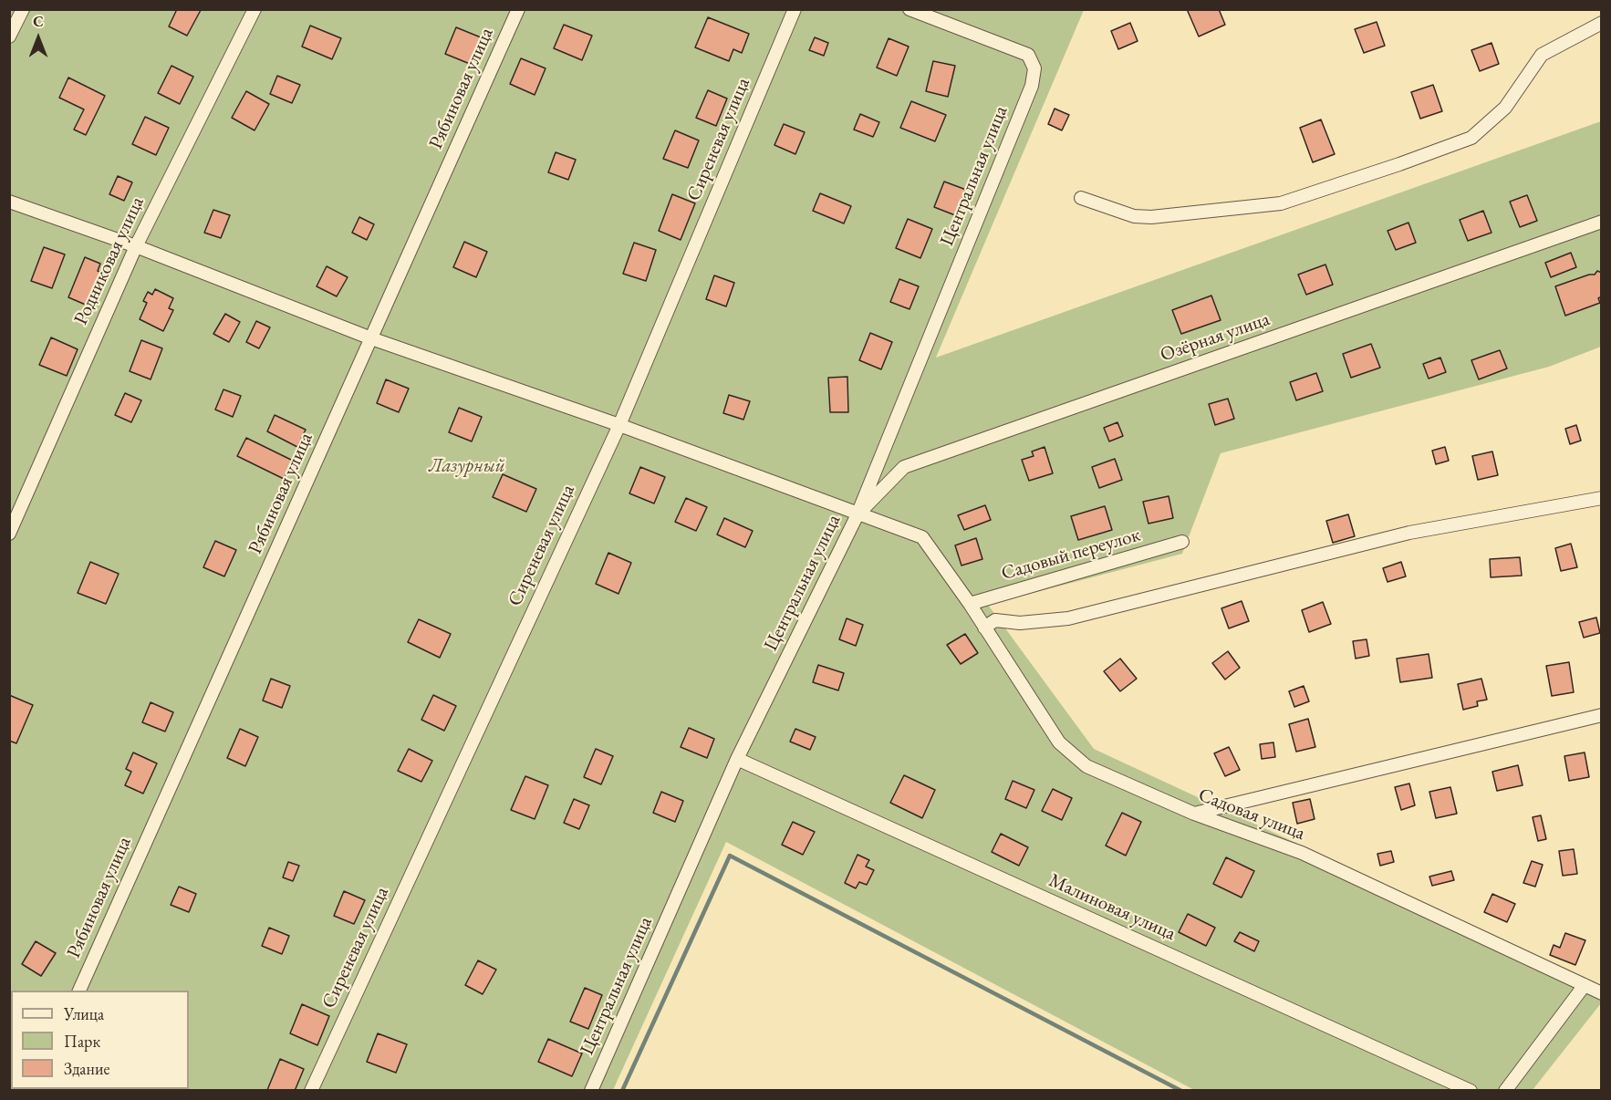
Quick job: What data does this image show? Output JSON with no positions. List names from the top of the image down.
{
  "streets": {
    "street": [
      "Рябиновая улица",
      "Сиреневая улица",
      "Центральная улица",
      "Родниковая улица",
      "Озёрная улица",
      "Садовый переулок",
      "Садовая улица",
      "Малиновая улица"
    ]
  },
  "crossings": [
    ["Рябиновая улица", "Садовая улица"],
    ["Сиреневая улица", "Садовая улица"],
    ["Центральная улица", "Озёрная улица"],
    ["Центральная улица", "Садовая улица"],
    ["Центральная улица", "Малиновая улица"],
    ["Родниковая улица", "Садовая улица"],
    ["Озёрная улица", "Садовая улица"],
    ["Садовый переулок", "Садовая улица"]
  ],
  "parks": ["Лазурный"],
  "legend": ["Улица", "Парк", "Здание"],
  "north": "top"
}
